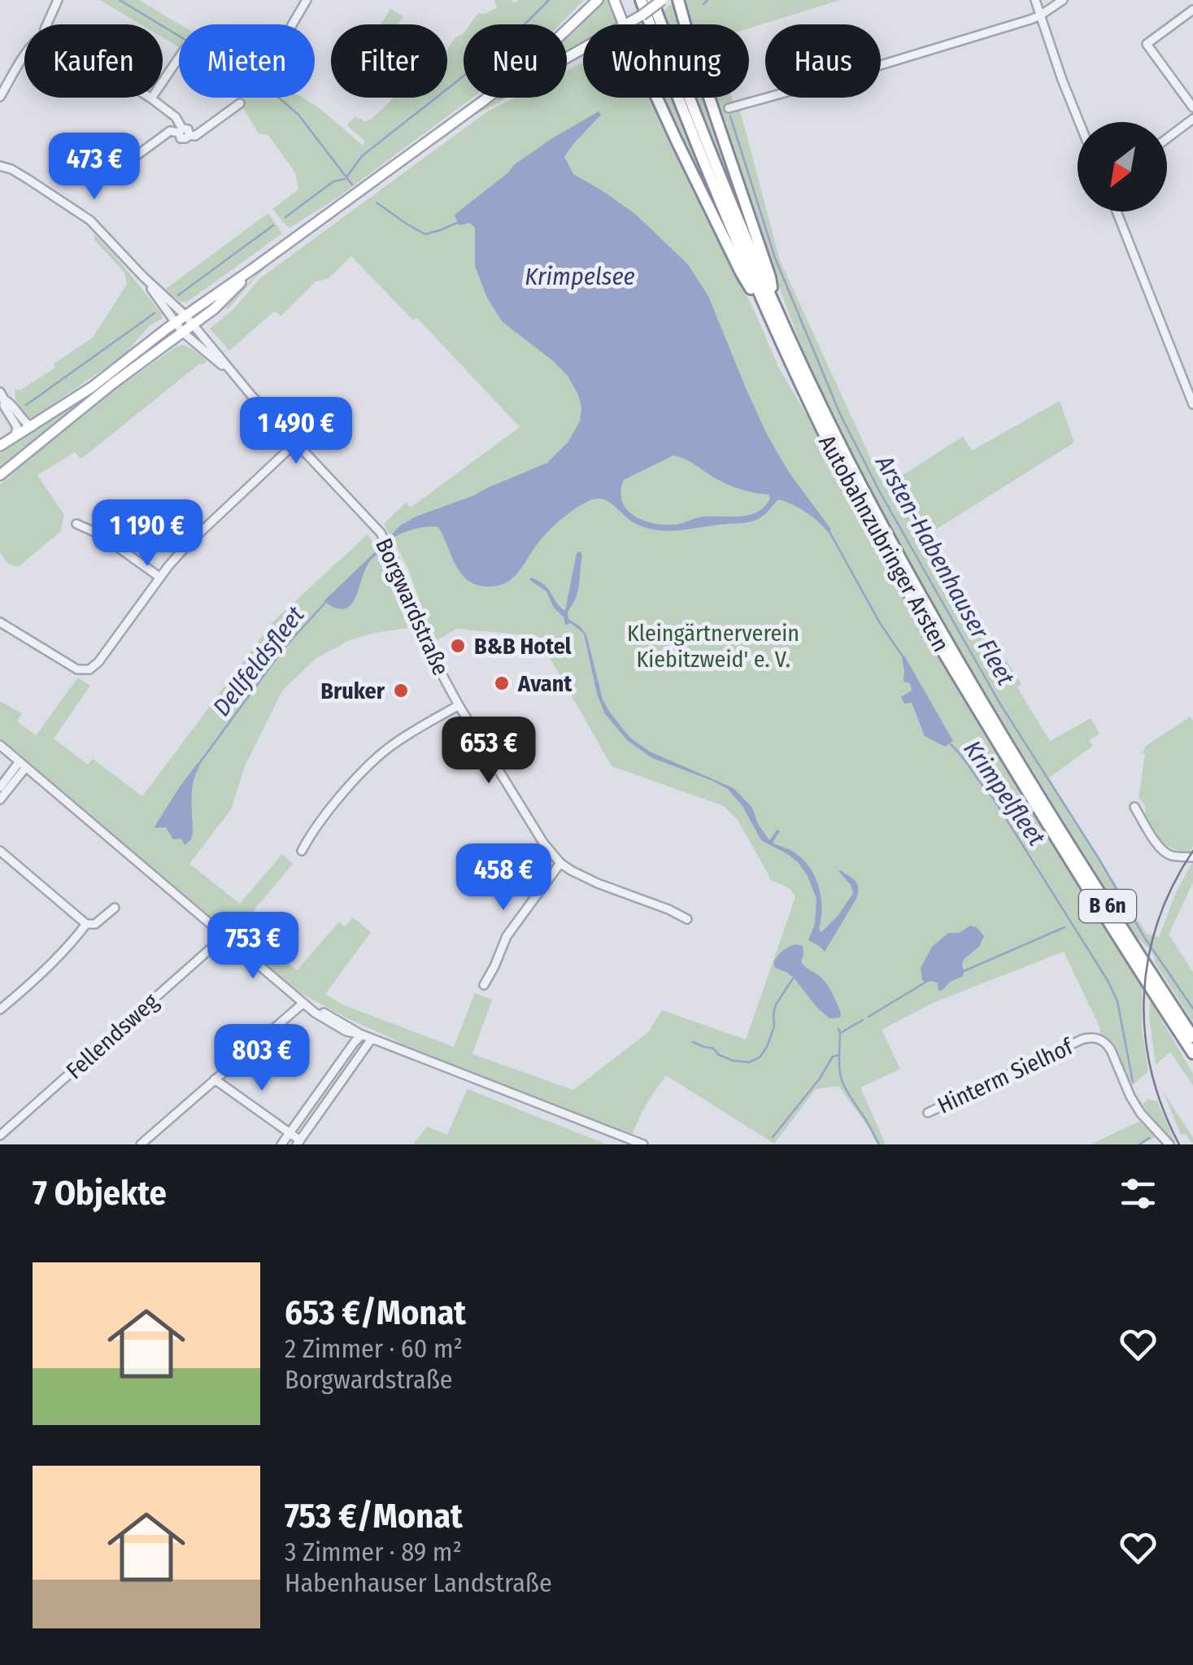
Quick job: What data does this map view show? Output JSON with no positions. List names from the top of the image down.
{
  "streets": {
    "highway": ["Autobahnzubringer Arsten", "B 6n"],
    "street": ["Borgwardstraße", "Fellendsweg", "Hinterm Sielhof"]
  },
  "water": [
    "Krimpelsee",
    "Arsten-Habenhauser Fleet",
    "Dellfeldsfleet",
    "Krimpelfleet"
  ],
  "parks": ["Kleingärtnerverein Kiebitzweid' e. V."],
  "places": ["B&B Hotel", "Avant", "Bruker"],
  "north": "bottom left",
  "page": {
    "chip": [
      "Kaufen",
      "Mieten",
      "Filter",
      "Neu",
      "Wohnung",
      "Haus"
    ],
    "price": [
      "473 €",
      "1 490 €",
      "1 190 €",
      "653 €",
      "458 €",
      "753 €",
      "803 €"
    ],
    "heading": "7 Objekte",
    "list": [
      {
        "name": "653 €/Monat",
        "note": "2 Zimmer · 60 m² · Borgwardstraße"
      },
      {
        "name": "753 €/Monat",
        "note": "3 Zimmer · 89 m² · Habenhauser Landstraße"
      }
    ]
  }
}
